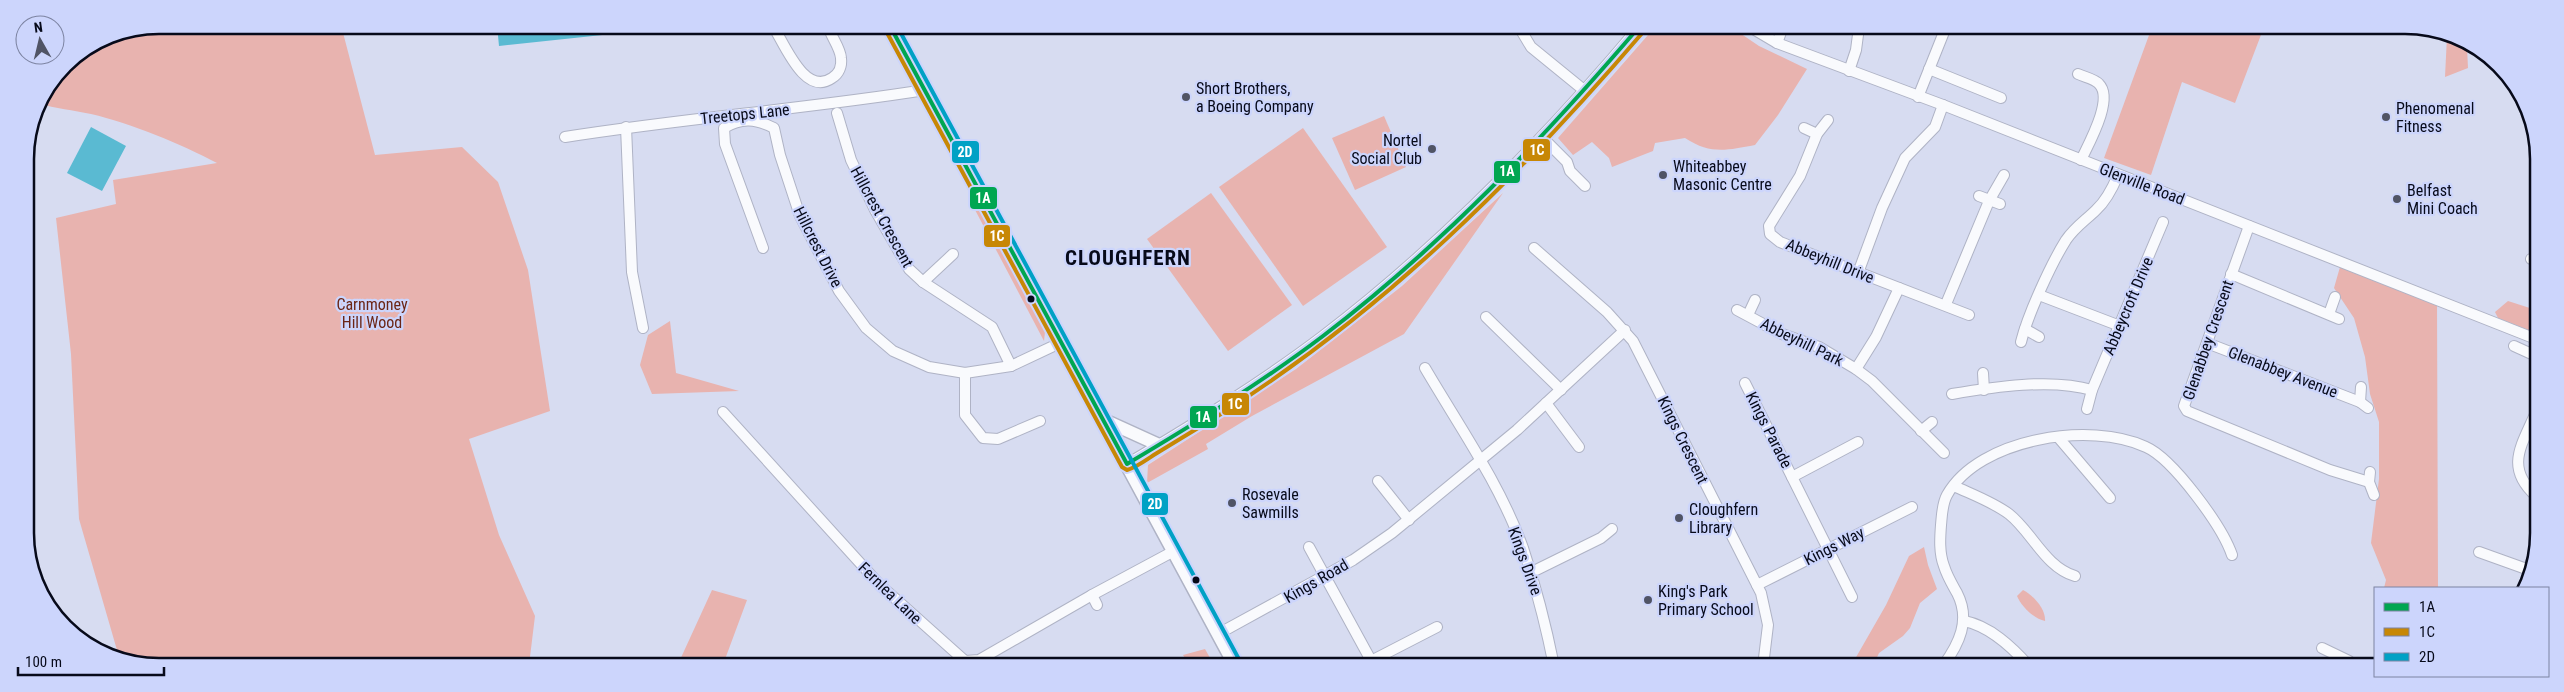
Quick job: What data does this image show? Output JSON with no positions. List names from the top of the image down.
{
  "streets": {
    "street": [
      "Treetops Lane",
      "Glenville Road",
      "Hillcrest Crescent",
      "Hillcrest Drive",
      "Abbeyhill Drive",
      "Abbeycroft Drive",
      "Glenabbey Crescent",
      "Abbeyhill Park",
      "Glenabbey Avenue",
      "Kings Parade",
      "Kings Crescent",
      "Kings Way",
      "Kings Drive",
      "Kings Road",
      "Fernlea Lane"
    ]
  },
  "crossings": [
    ["Glenville Road", "Glenabbey Crescent"],
    ["Hillcrest Crescent", "Hillcrest Drive"],
    ["Glenabbey Crescent", "Glenabbey Avenue"],
    ["Kings Parade", "Kings Way"],
    ["Kings Crescent", "Kings Way"],
    ["Kings Crescent", "Kings Road"],
    ["Kings Drive", "Kings Road"]
  ],
  "districts": ["CLOUGHFERN"],
  "parks": ["Carnmoney Hill Wood"],
  "places": [
    "Short Brothers, a Boeing Company",
    "Phenomenal Fitness",
    "Nortel Social Club",
    "Whiteabbey Masonic Centre",
    "Belfast Mini Coach",
    "Rosevale Sawmills",
    "Cloughfern Library",
    "King's Park Primary School"
  ],
  "lines": ["transit line 1A", "transit line 1C", "transit line 2D"],
  "legend": ["1A", "1C", "2D"],
  "scale_bar": "100 m",
  "north": "top"
}
